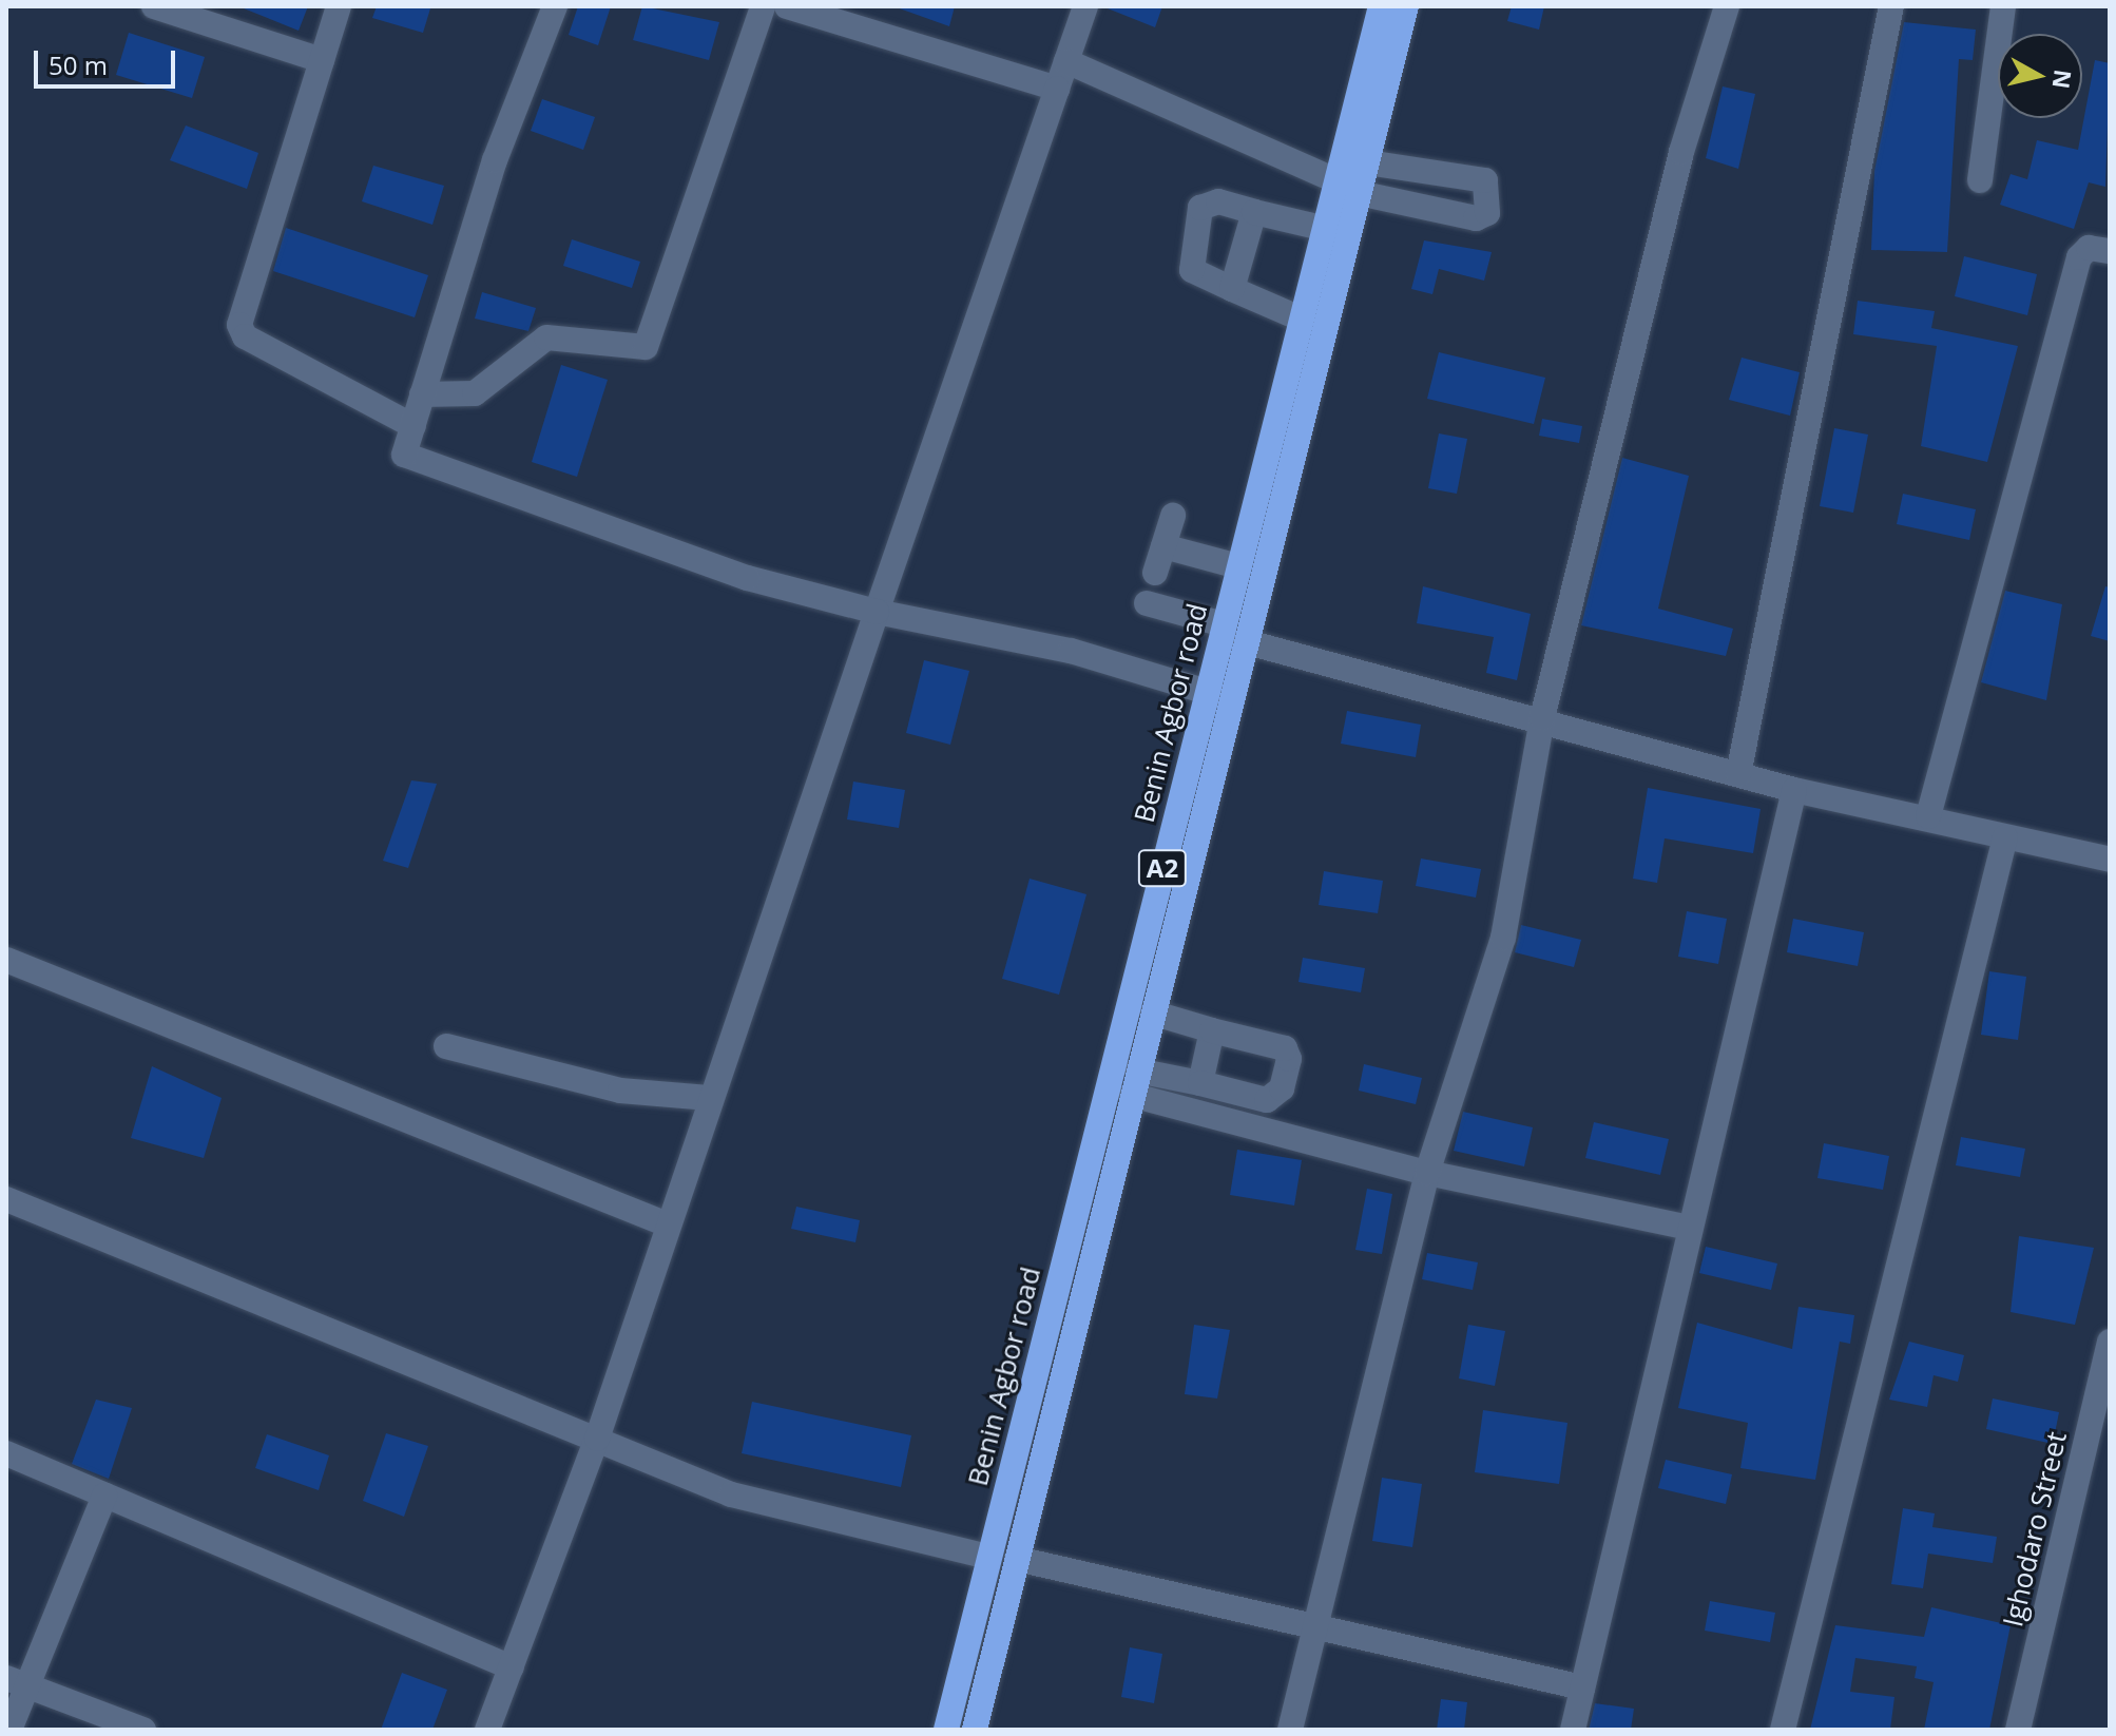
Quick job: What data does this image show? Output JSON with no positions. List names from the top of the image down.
{
  "streets": {
    "highway": ["Benin Agbor road", "A2"],
    "street": ["Ighodaro Street"]
  },
  "scale_bar": "50 m",
  "north": "right"
}
